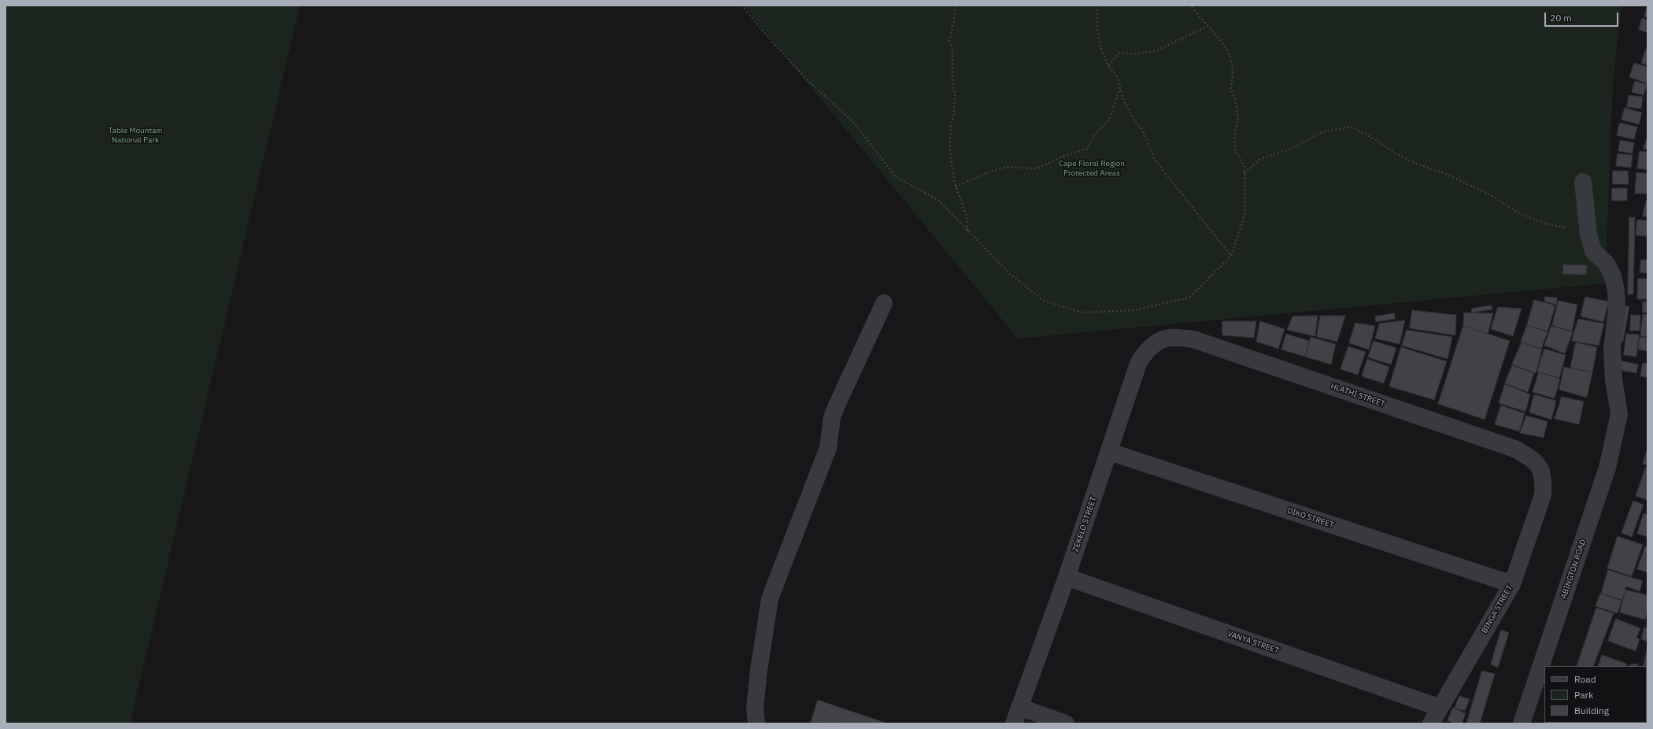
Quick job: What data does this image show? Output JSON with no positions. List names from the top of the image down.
{
  "streets": {
    "street": [
      "HLATHI STREET",
      "DIKO STREET",
      "ZEKELO STREET",
      "ABINGTON ROAD",
      "BINGA STREET",
      "VANYA STREET"
    ]
  },
  "crossings": [
    ["HLATHI STREET", "ZEKELO STREET"],
    ["HLATHI STREET", "BINGA STREET"],
    ["DIKO STREET", "ZEKELO STREET"],
    ["DIKO STREET", "BINGA STREET"],
    ["ZEKELO STREET", "VANYA STREET"],
    ["BINGA STREET", "VANYA STREET"]
  ],
  "parks": ["Table Mountain National Park", "Cape Floral Region Protected Areas"],
  "legend": ["Road", "Park", "Building"],
  "scale_bar": "20 m"
}
